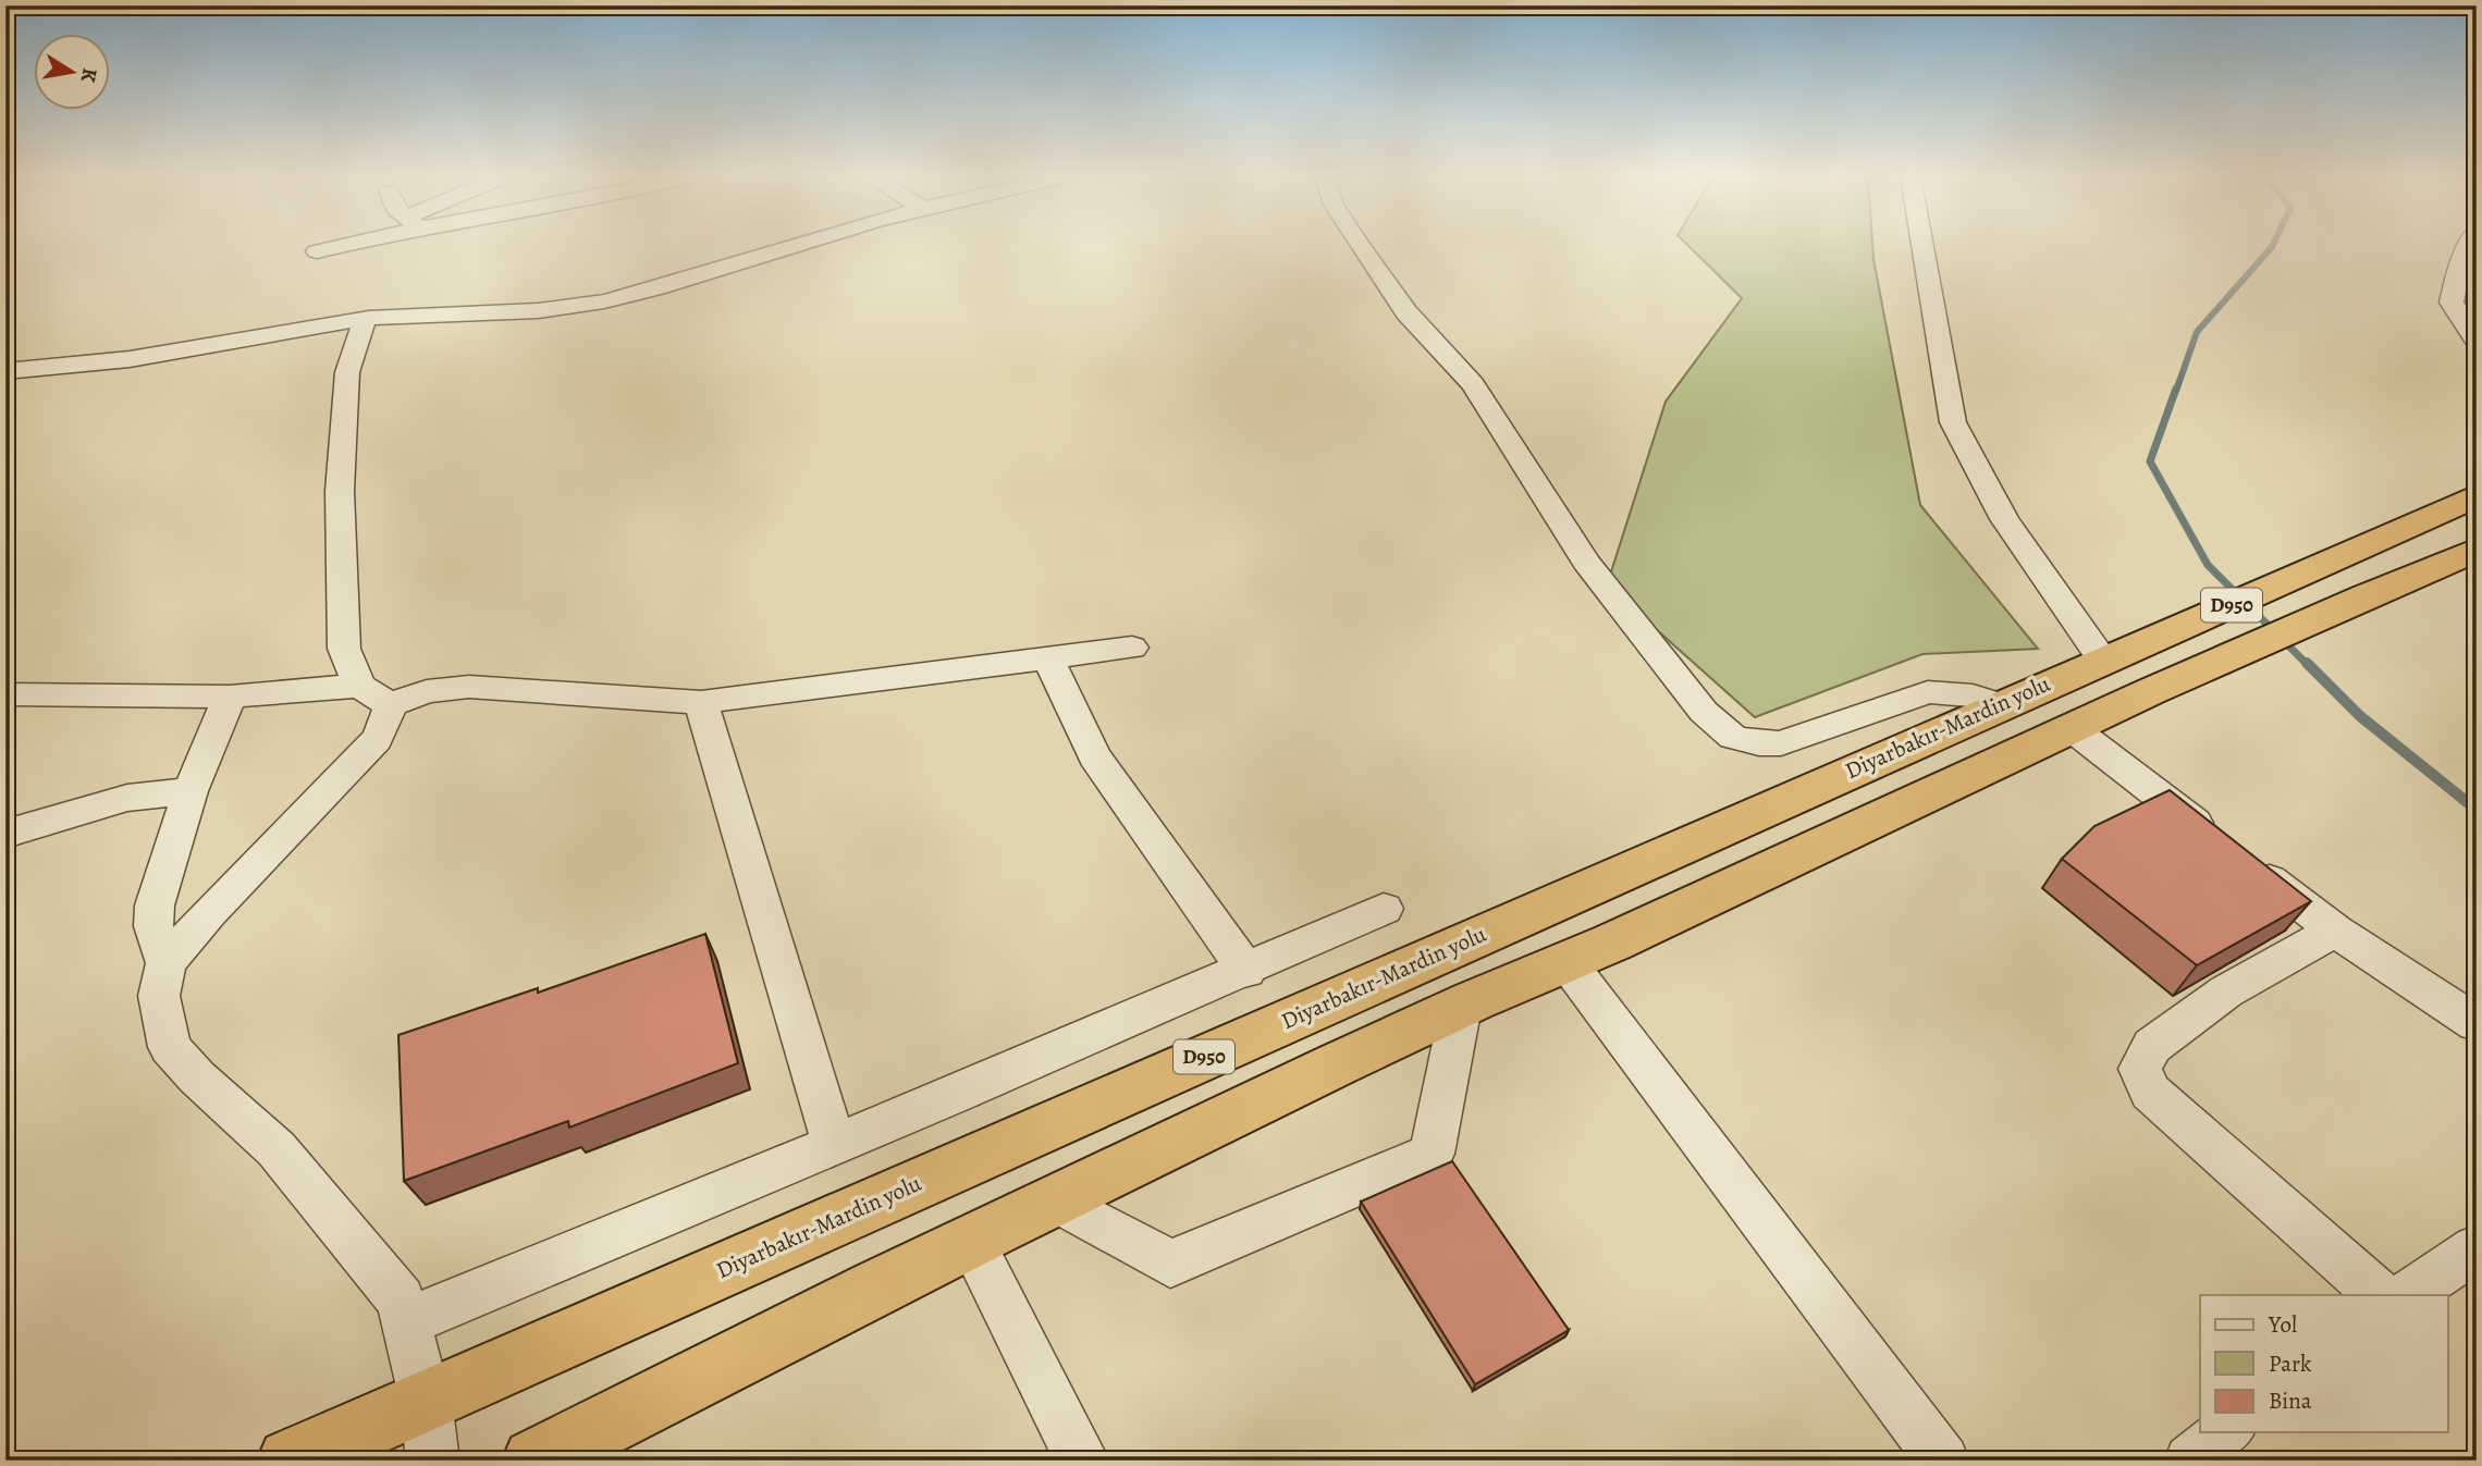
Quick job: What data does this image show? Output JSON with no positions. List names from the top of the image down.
{
  "streets": {
    "highway": ["D950", "Diyarbakır-Mardin yolu"]
  },
  "legend": ["Yol", "Park", "Bina"],
  "north": "right"
}
